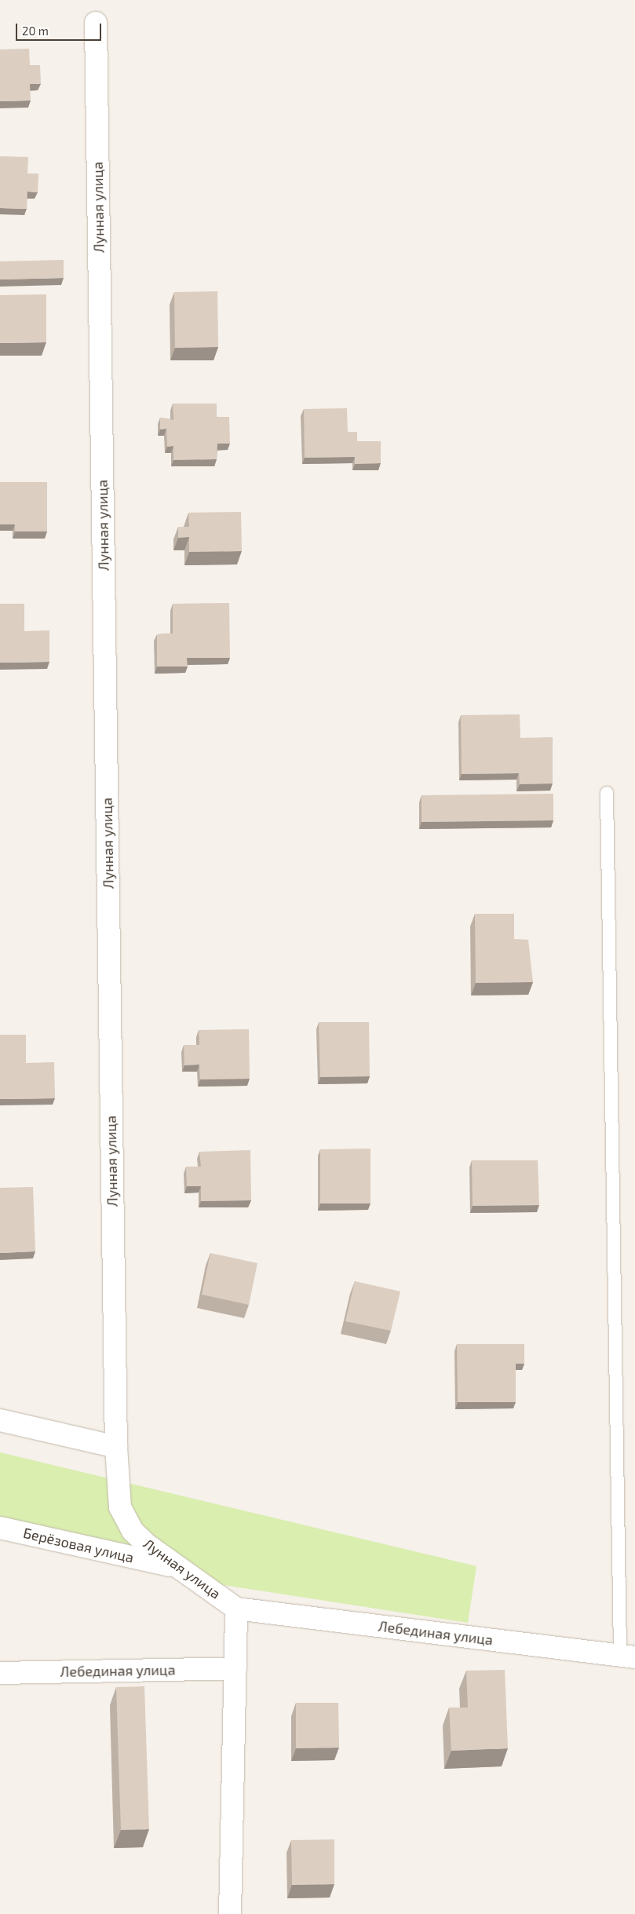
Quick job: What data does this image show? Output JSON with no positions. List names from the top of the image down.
{
  "streets": {
    "street": ["Лунная улица", "Берёзовая улица", "Лебединая улица"]
  },
  "crossings": [
    ["Лунная улица", "Берёзовая улица"],
    ["Лунная улица", "Лебединая улица"]
  ],
  "scale_bar": "20 m"
}
